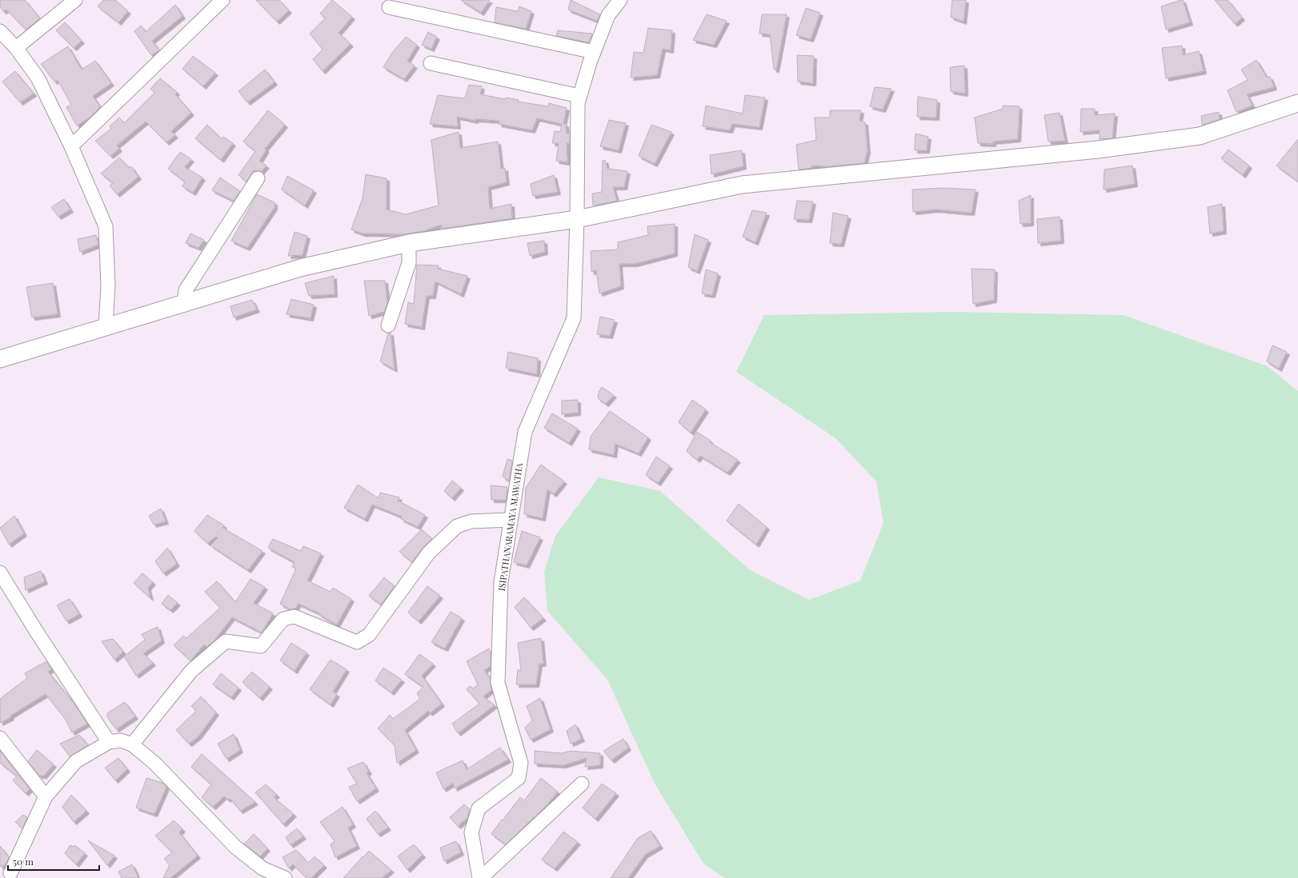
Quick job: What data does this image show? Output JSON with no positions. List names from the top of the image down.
{
  "streets": {
    "street": ["ISIPATHANARAMAYA MAWATHA"]
  },
  "scale_bar": "50 m"
}
